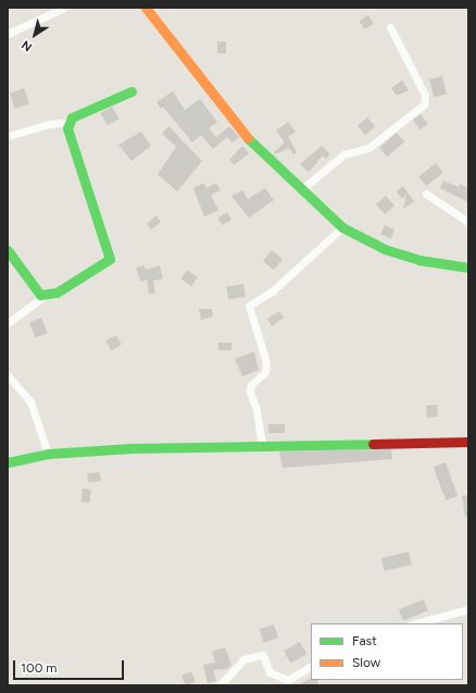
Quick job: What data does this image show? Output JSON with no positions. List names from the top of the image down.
{
  "legend": ["Fast", "Slow"],
  "scale_bar": "100 m",
  "north": "bottom left"
}
